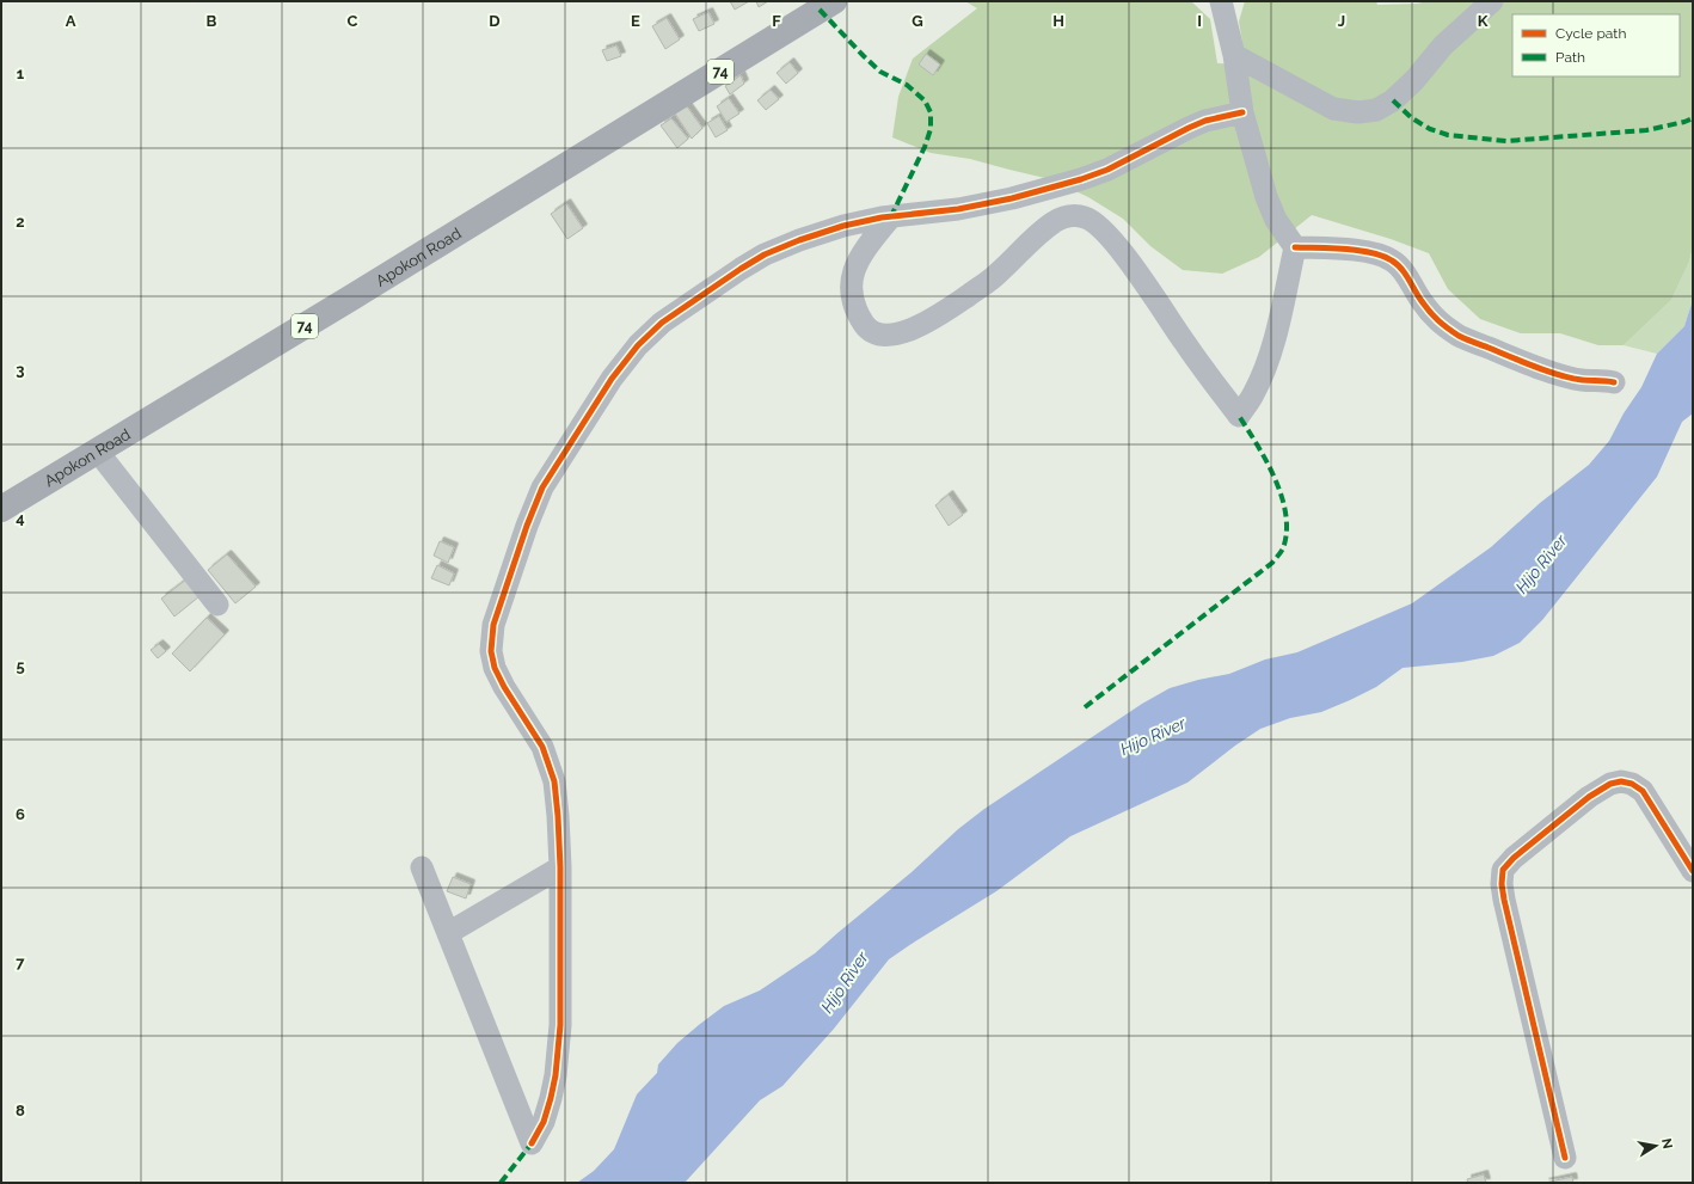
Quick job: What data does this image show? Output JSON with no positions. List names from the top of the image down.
{
  "streets": {
    "highway": ["74", "Apokon Road"]
  },
  "water": ["Hijo River"],
  "legend": ["Cycle path", "Path"],
  "north": "right",
  "grid": {
    "columns": [
      "A",
      "B",
      "C",
      "D",
      "E",
      "F",
      "G",
      "H",
      "I",
      "J",
      "K"
    ],
    "rows": [
      "1",
      "2",
      "3",
      "4",
      "5",
      "6",
      "7",
      "8"
    ]
  }
}
